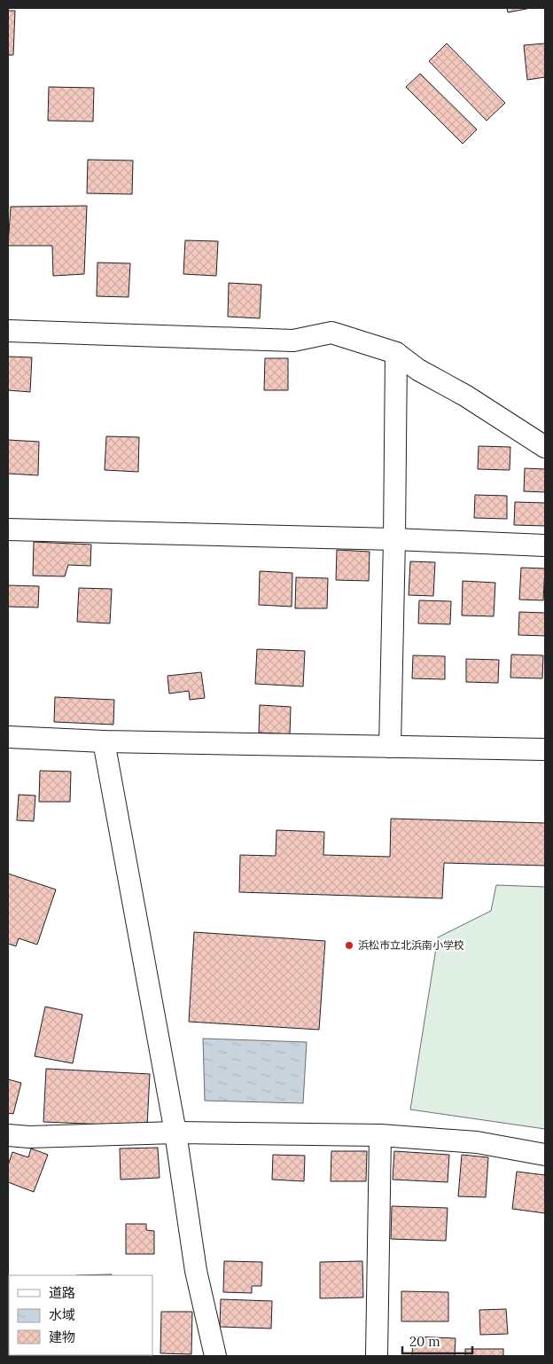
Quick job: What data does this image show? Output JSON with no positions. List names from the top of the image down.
{
  "places": ["浜松市立北浜南小学校"],
  "legend": ["道路", "水域", "建物"],
  "scale_bar": "20 m"
}
